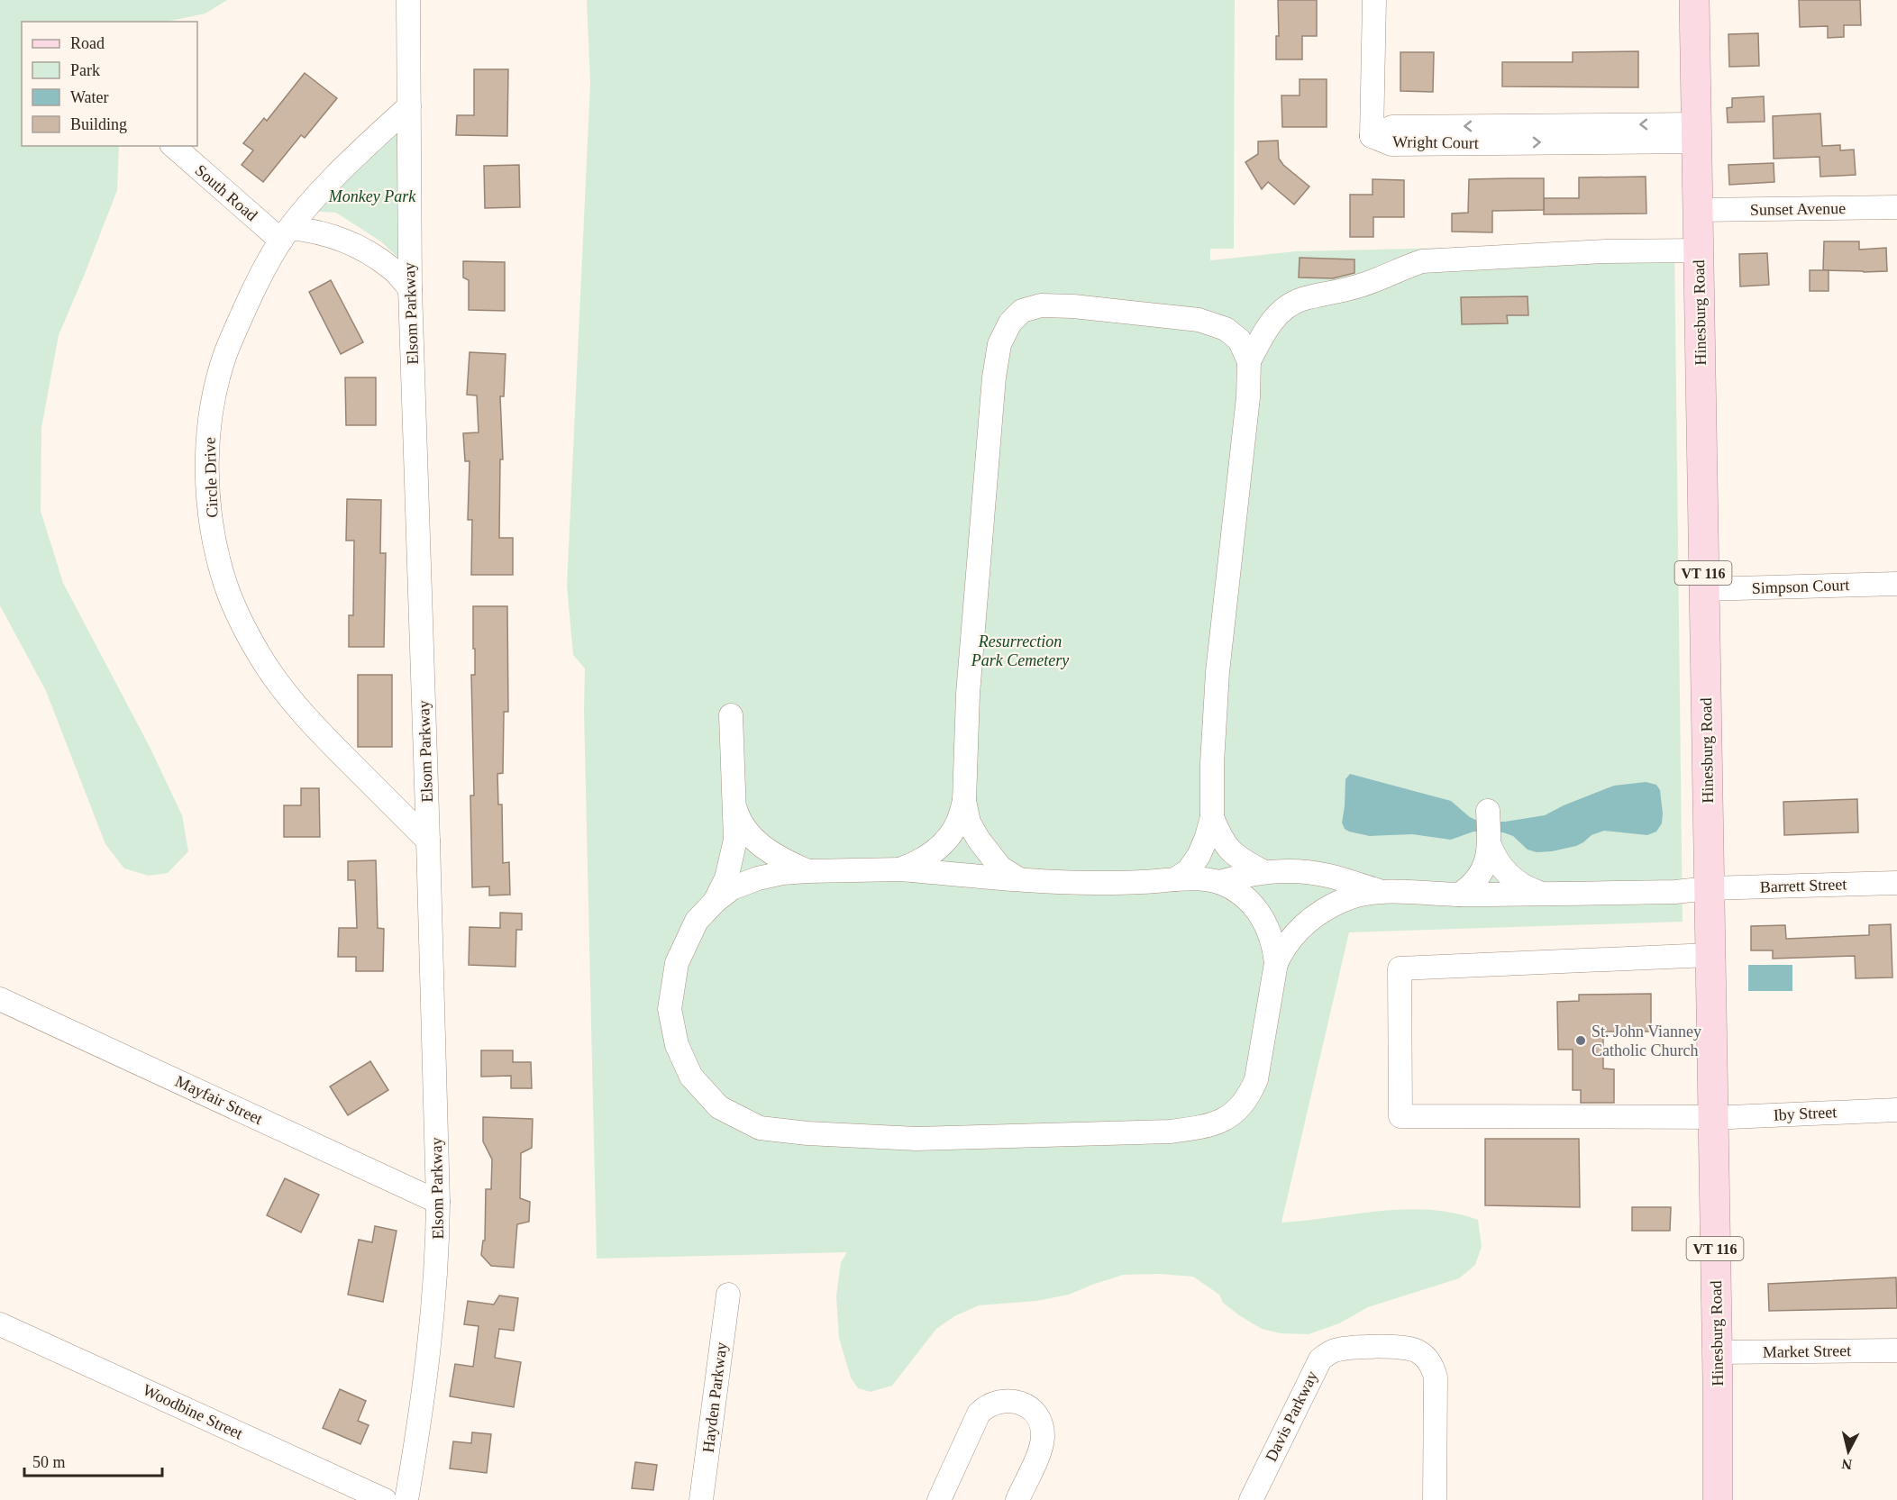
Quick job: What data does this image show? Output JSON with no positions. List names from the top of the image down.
{
  "streets": {
    "main road": ["Hinesburg Road", "VT 116"],
    "street": [
      "Wright Court",
      "South Road",
      "Sunset Avenue",
      "Elsom Parkway",
      "Circle Drive",
      "Simpson Court",
      "Barrett Street",
      "Mayfair Street",
      "Iby Street",
      "Market Street",
      "Hayden Parkway",
      "Woodbine Street",
      "Davis Parkway"
    ]
  },
  "crossings": [
    ["Wright Court", "Hinesburg Road"],
    ["South Road", "Circle Drive"],
    ["Sunset Avenue", "Hinesburg Road"],
    ["Hinesburg Road", "Simpson Court"],
    ["Hinesburg Road", "Barrett Street"],
    ["Hinesburg Road", "Iby Street"],
    ["Hinesburg Road", "Market Street"],
    ["Elsom Parkway", "Circle Drive"],
    ["Elsom Parkway", "Mayfair Street"]
  ],
  "parks": ["Monkey Park", "Resurrection Park Cemetery"],
  "places": ["St. John Vianney Catholic Church"],
  "legend": [
    "Road",
    "Park",
    "Water",
    "Building"
  ],
  "scale_bar": "50 m",
  "north": "bottom"
}
